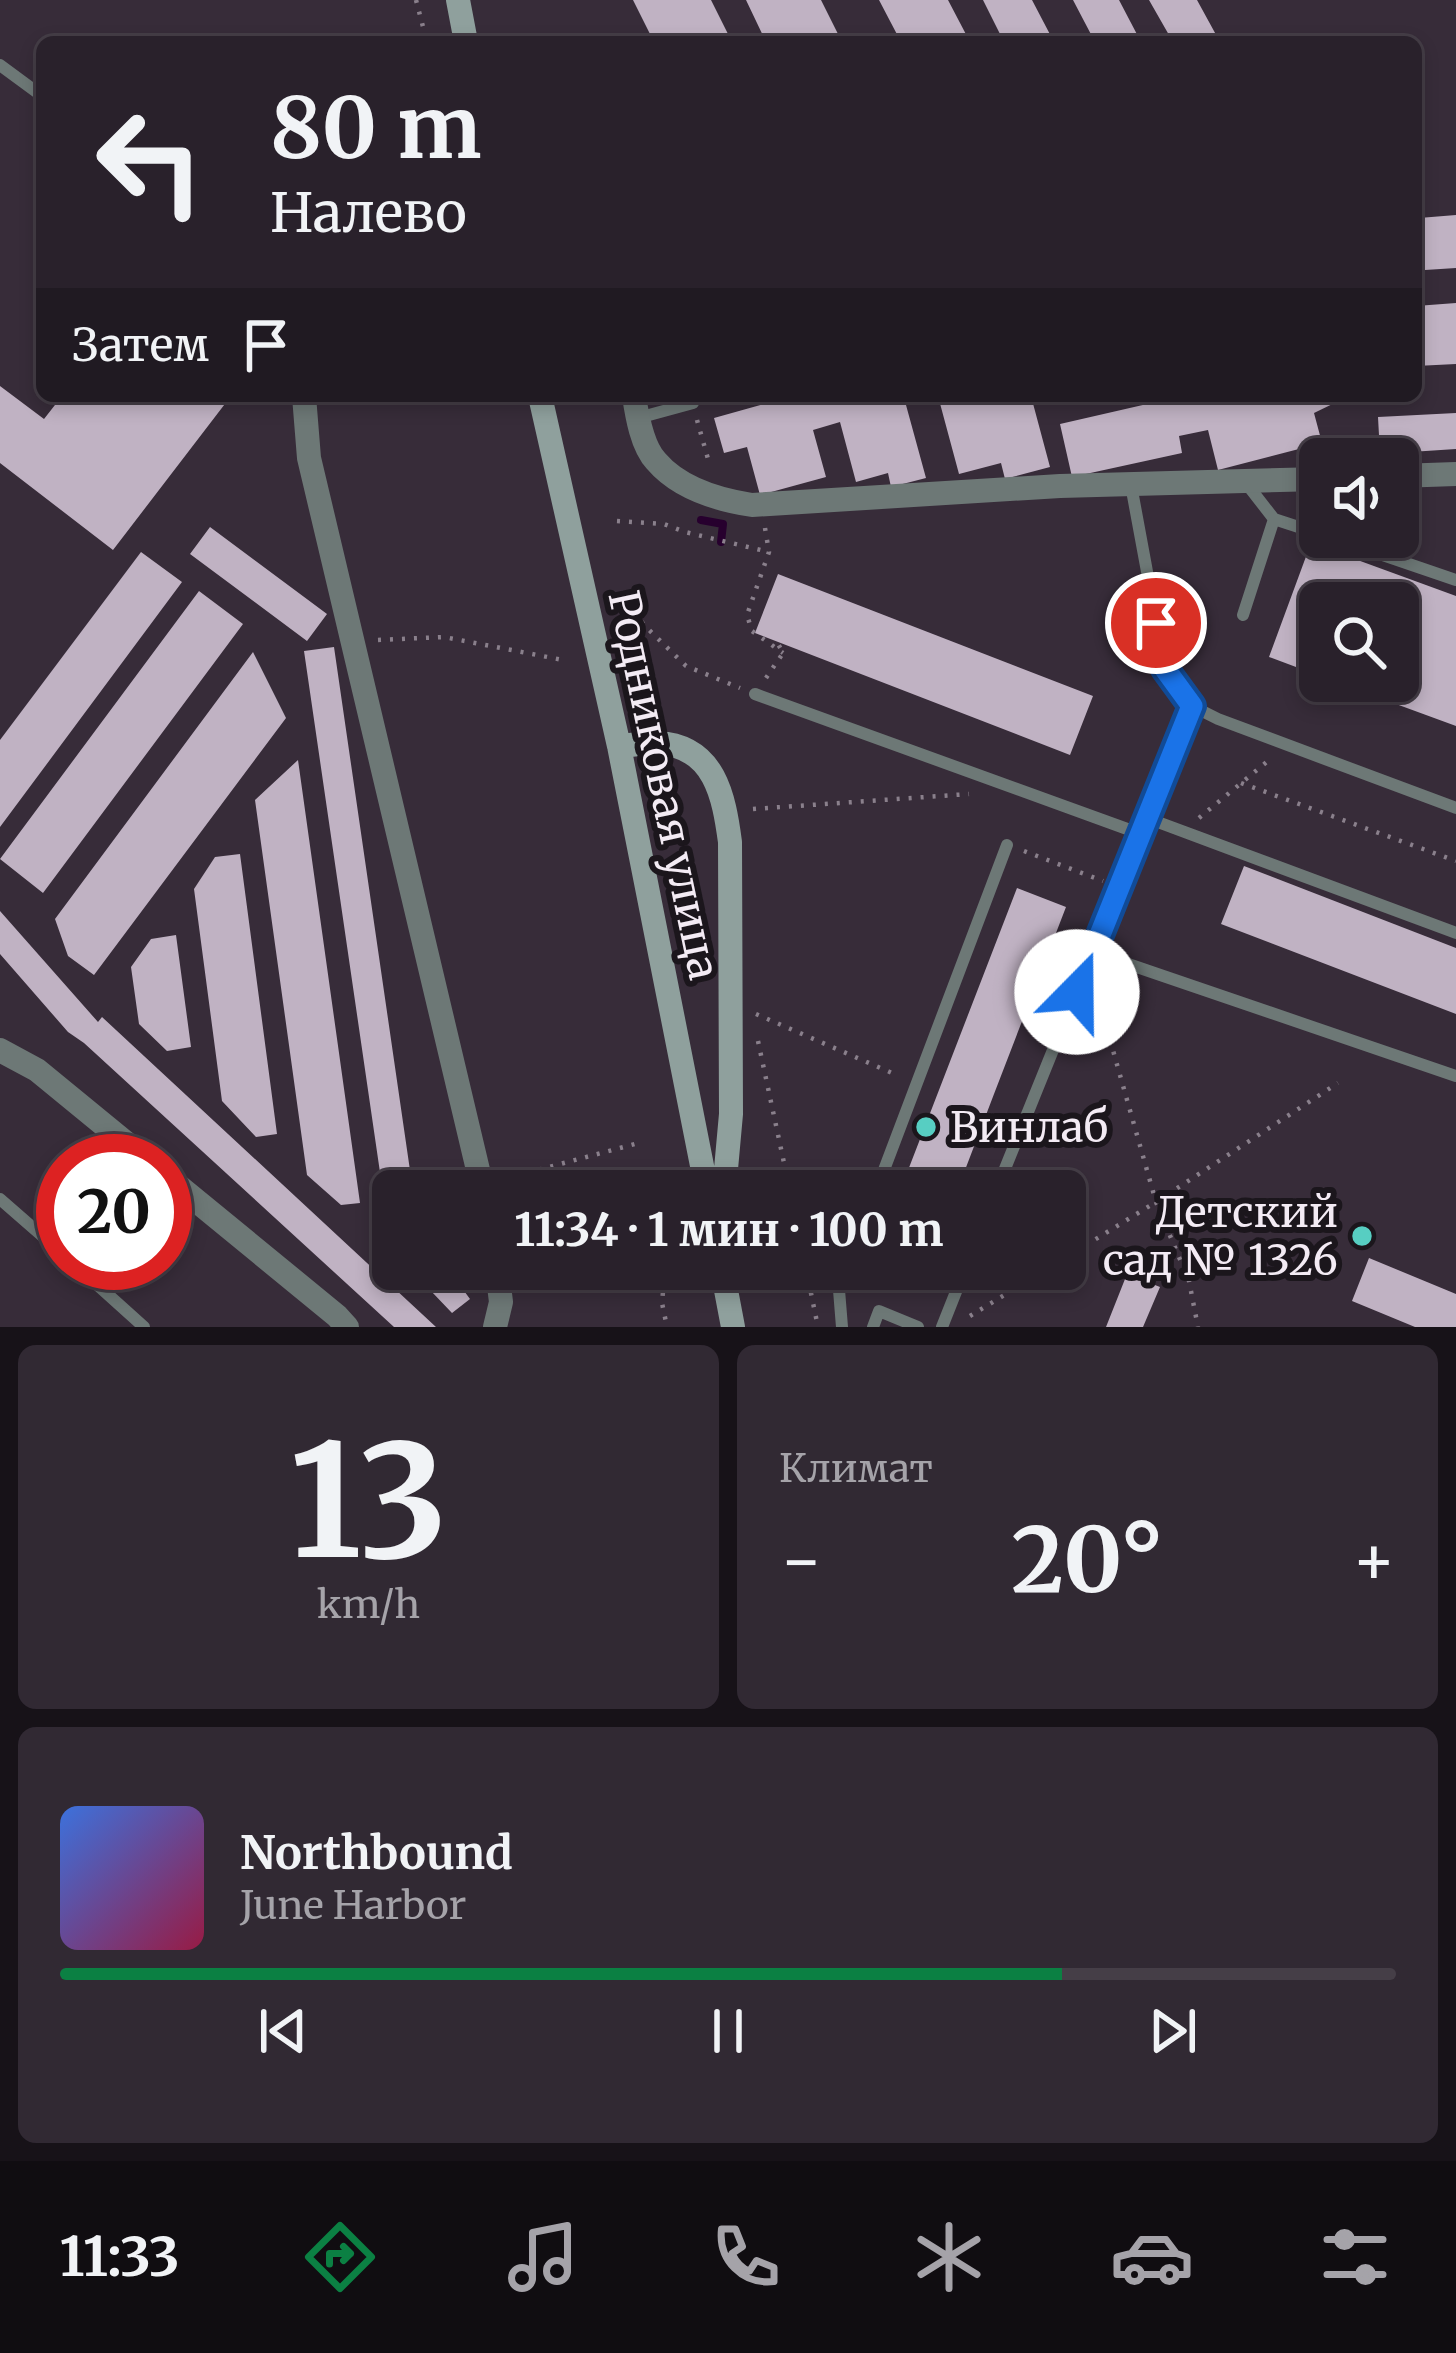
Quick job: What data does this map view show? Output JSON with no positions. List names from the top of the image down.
{
  "streets": {
    "main road": ["Родниковая улица"]
  },
  "places": ["Винлаб", "Детский сад № 1326"],
  "page": {
    "turn": ["80 m", "Налево"],
    "then": "Затем",
    "limit": "20",
    "trip": "11:34 · 1 мин · 100 m",
    "tile": [
      ["13", "km/h"],
      "Климат"
    ],
    "heat": ["−", "20°", "+"],
    "song": ["Northbound", "June Harbor"],
    "tabs": "11:33"
  }
}
